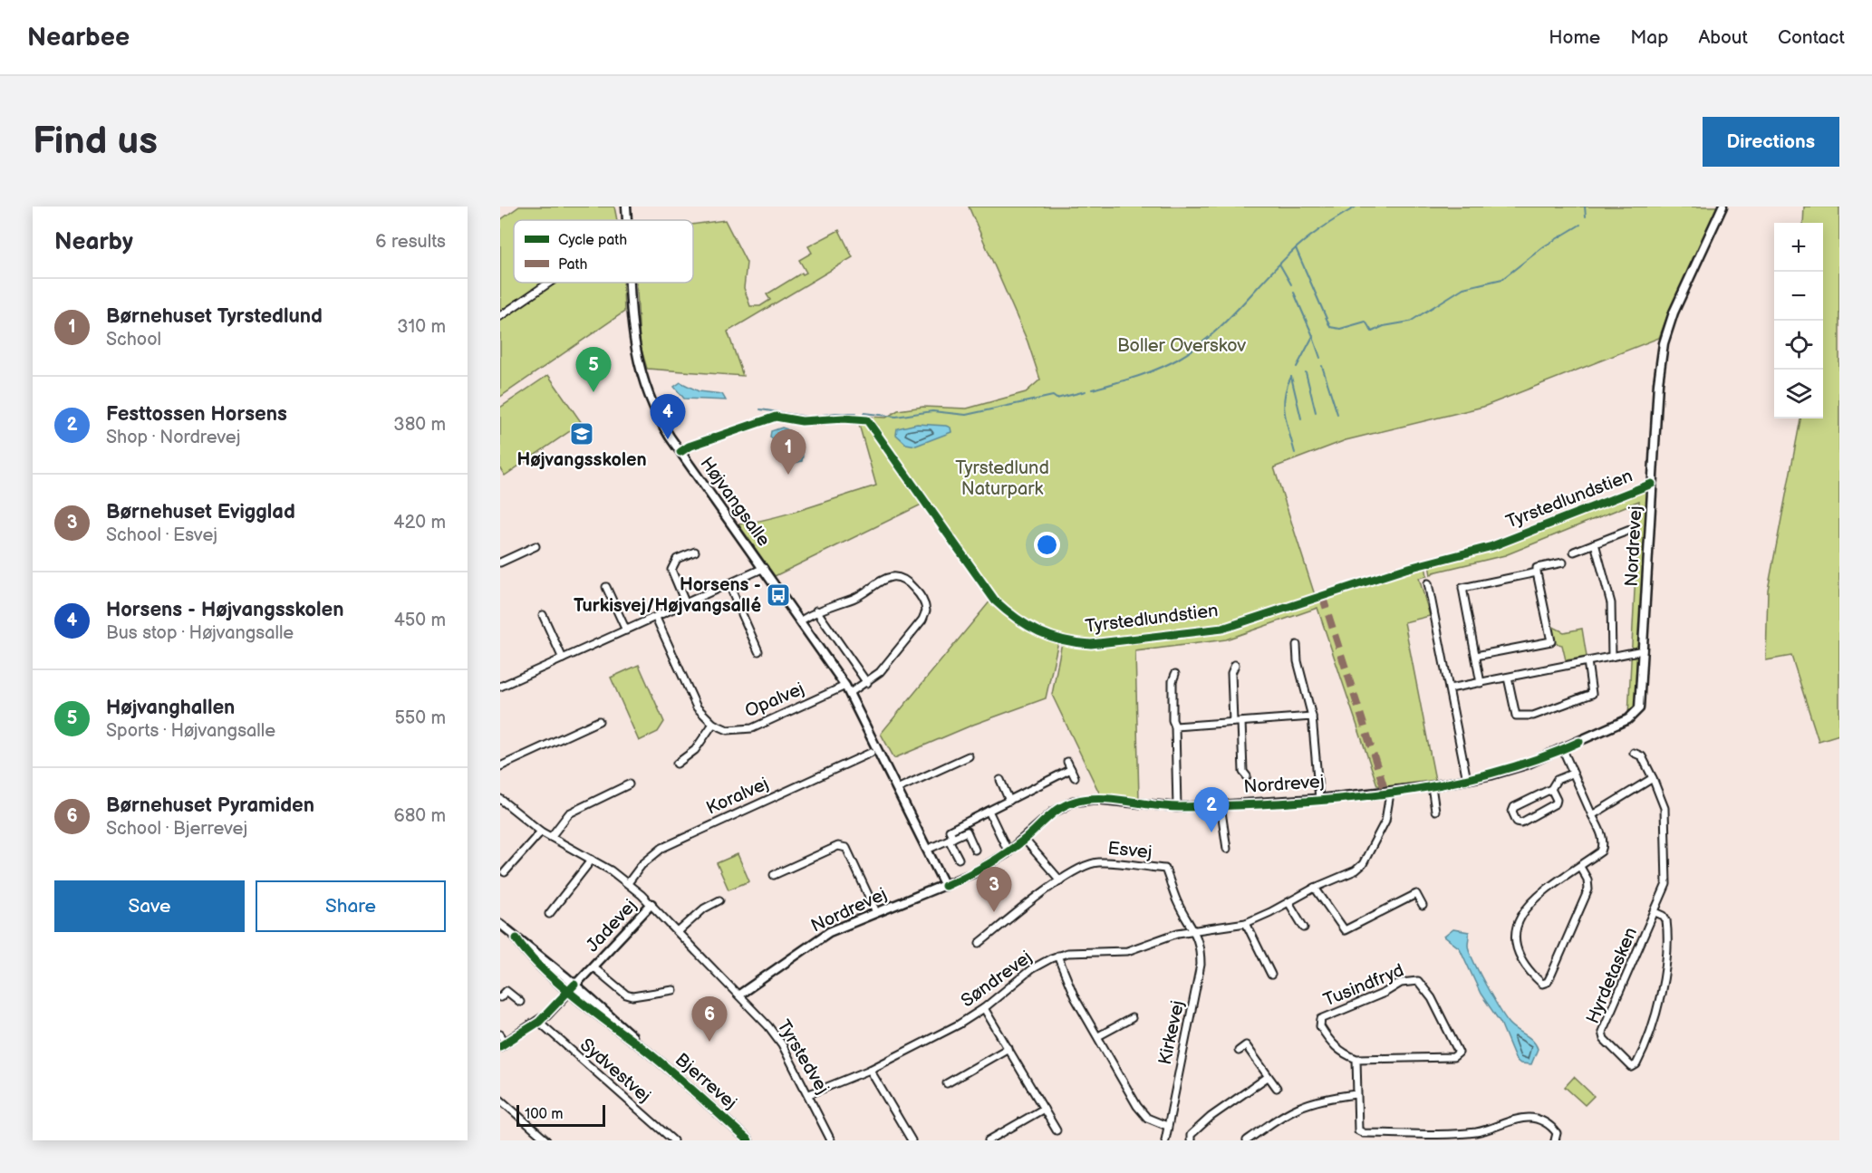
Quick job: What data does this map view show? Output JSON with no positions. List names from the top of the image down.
{
  "streets": {
    "street": [
      "Højvangsalle",
      "Nordrevej",
      "Opalvej",
      "Koralvej",
      "Esvej",
      "Jadevej",
      "Hyrdetasken",
      "Søndrevej",
      "Tusindfryd",
      "Kirkevej",
      "Tyrstedvej",
      "Sydvestvej",
      "Bjerrevej"
    ],
    "cycle path": ["Tyrstedlundstien"]
  },
  "crossings": [
    ["Højvangsalle", "Nordrevej"],
    ["Højvangsalle", "Opalvej"],
    ["Nordrevej", "Tyrstedvej"],
    ["Koralvej", "Tyrstedvej"],
    ["Esvej", "Søndrevej"],
    ["Esvej", "Kirkevej"],
    ["Jadevej", "Tyrstedvej"],
    ["Jadevej", "Sydvestvej"],
    ["Jadevej", "Bjerrevej"],
    ["Søndrevej", "Kirkevej"],
    ["Søndrevej", "Tyrstedvej"]
  ],
  "parks": ["Boller Overskov", "Tyrstedlund Naturpark"],
  "places": {
    "school or university": ["Højvangsskolen"],
    "bus stop": ["Horsens - Turkisvej/Højvangsallé"]
  },
  "legend": ["Cycle path", "Path"],
  "scale_bar": "100 m",
  "page": {
    "header": "Nearbee",
    "nav": [
      "Home",
      "Map",
      "About",
      "Contact"
    ],
    "buttons": [
      "Directions",
      ["Save", "Share"]
    ],
    "title": "Find us",
    "heading": ["Nearby", "6 results"],
    "map_buttons": ["+", "−"],
    "list": [
      {
        "mark": "1",
        "name": "Børnehuset Tyrstedlund",
        "note": "School",
        "value": "310 m"
      },
      {
        "mark": "2",
        "name": "Festtossen Horsens",
        "note": "Shop · Nordrevej",
        "value": "380 m"
      },
      {
        "mark": "3",
        "name": "Børnehuset Evigglad",
        "note": "School · Esvej",
        "value": "420 m"
      },
      {
        "mark": "4",
        "name": "Horsens - Højvangsskolen",
        "note": "Bus stop · Højvangsalle",
        "value": "450 m"
      },
      {
        "mark": "5",
        "name": "Højvanghallen",
        "note": "Sports · Højvangsalle",
        "value": "550 m"
      },
      {
        "mark": "6",
        "name": "Børnehuset Pyramiden",
        "note": "School · Bjerrevej",
        "value": "680 m"
      }
    ],
    "pins": [
      "5",
      "4",
      "1",
      "2",
      "3",
      "6"
    ],
    "scale": "100 m"
  }
}
